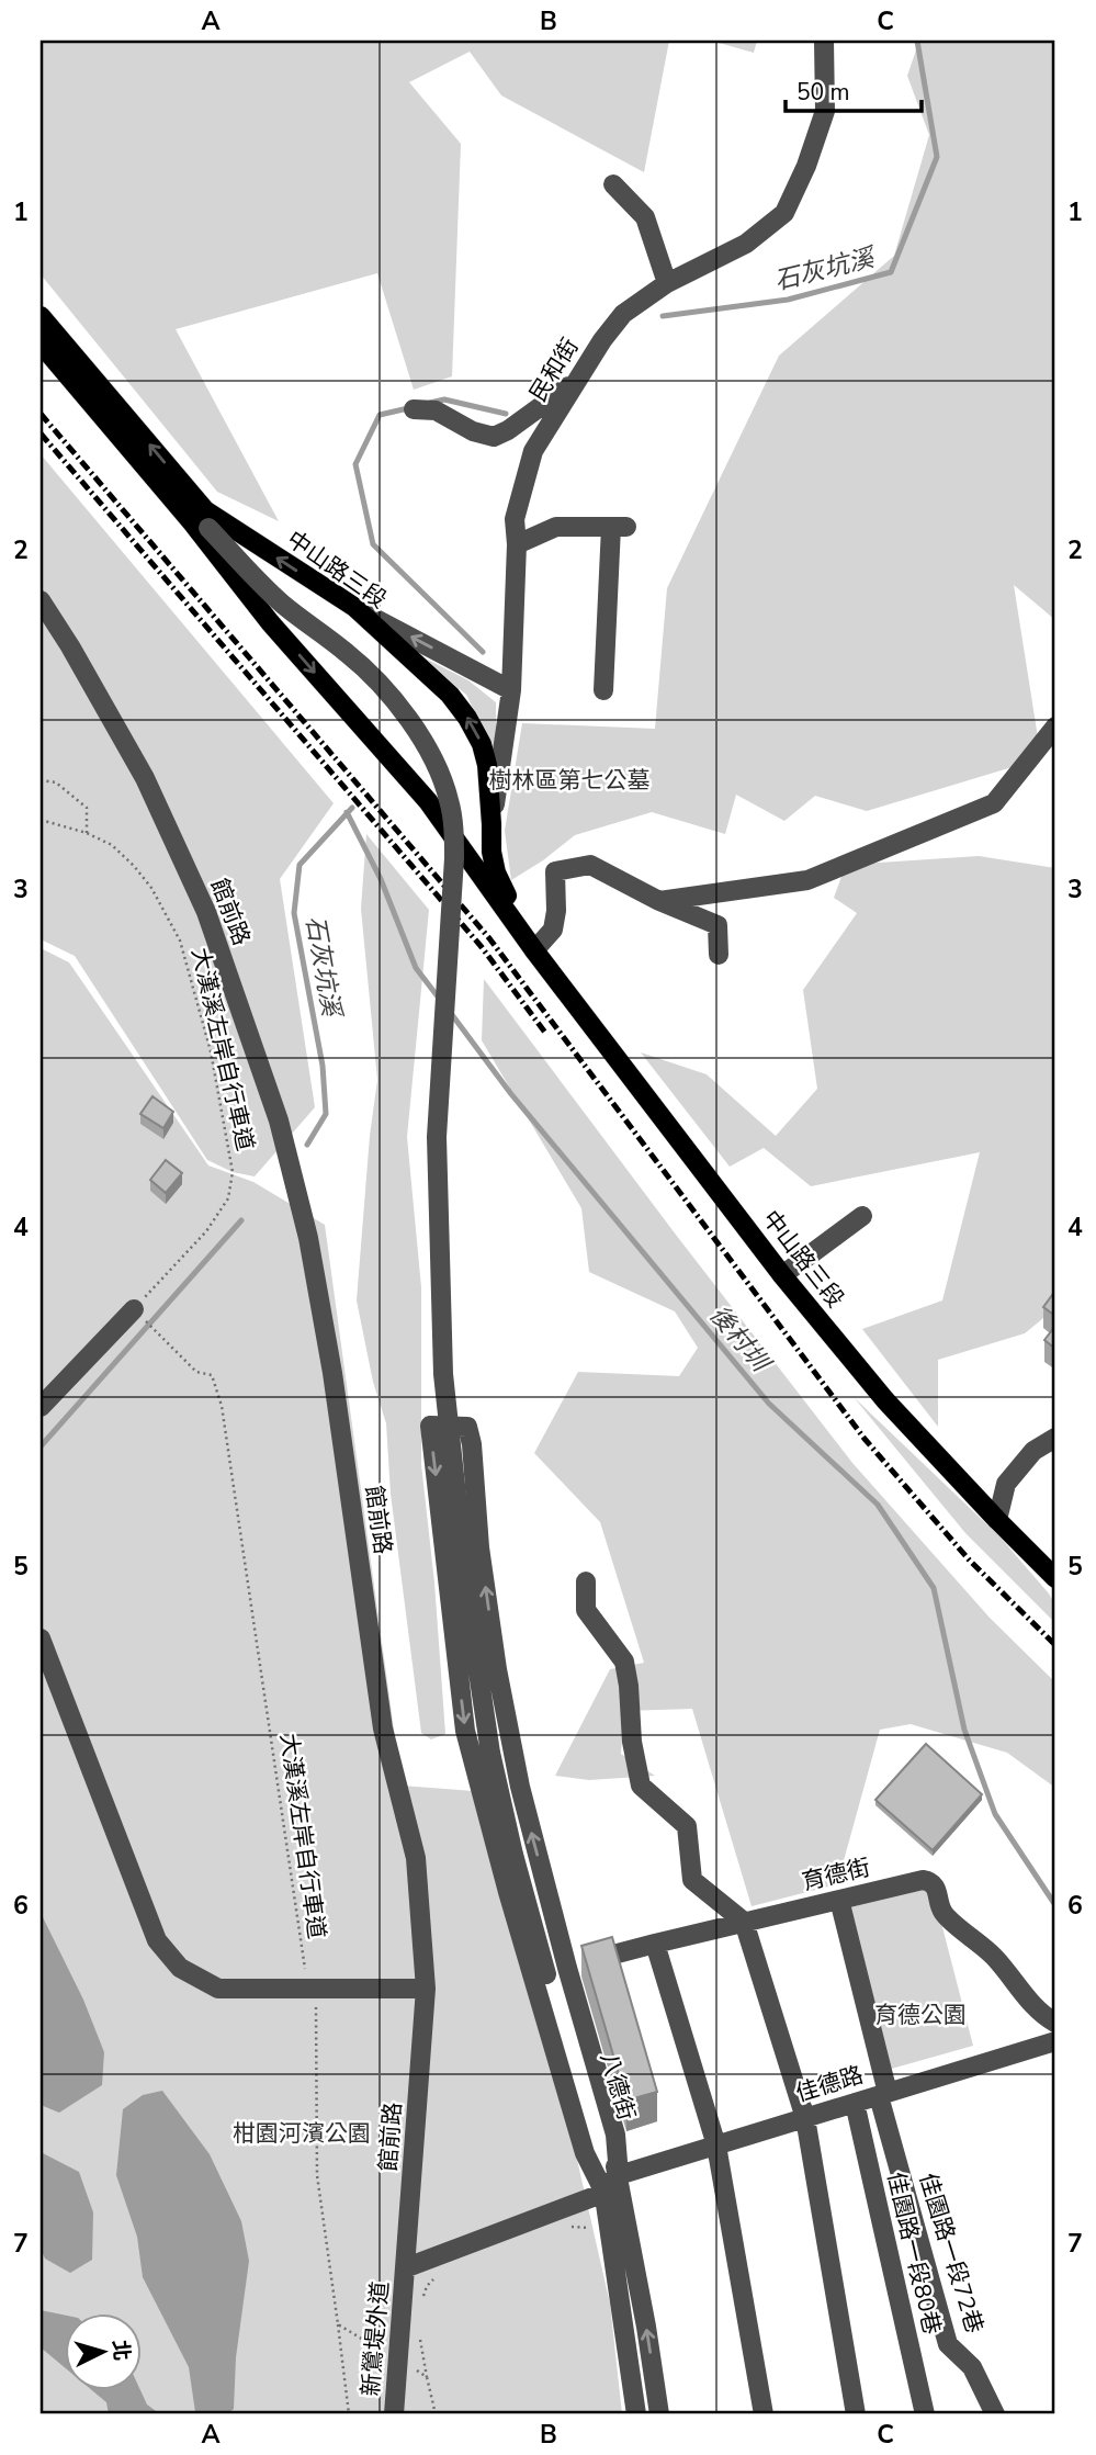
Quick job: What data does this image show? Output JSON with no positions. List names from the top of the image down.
{
  "streets": {
    "main road": ["中山路三段"],
    "street": [
      "民和街",
      "館前路",
      "育德街",
      "佳德路",
      "八德街",
      "佳園路一段80巷",
      "佳園路一段72巷",
      "新鶯堤外道"
    ],
    "path": ["大漢溪左岸自行車道"]
  },
  "crossings": [
    ["民和街", "中山路三段"],
    ["中山路三段", "八德街"],
    ["館前路", "新鶯堤外道"],
    ["育德街", "佳園路一段72巷"],
    ["佳德路", "八德街"],
    ["佳德路", "佳園路一段80巷"],
    ["佳德路", "佳園路一段72巷"]
  ],
  "water": ["石灰坑溪", "後村圳"],
  "parks": ["樹林區第七公墓", "育德公園", "柑園河濱公園"],
  "scale_bar": "50 m",
  "north": "right",
  "grid": {
    "columns": ["A", "B", "C"],
    "rows": [
      "1",
      "2",
      "3",
      "4",
      "5",
      "6",
      "7"
    ]
  }
}
